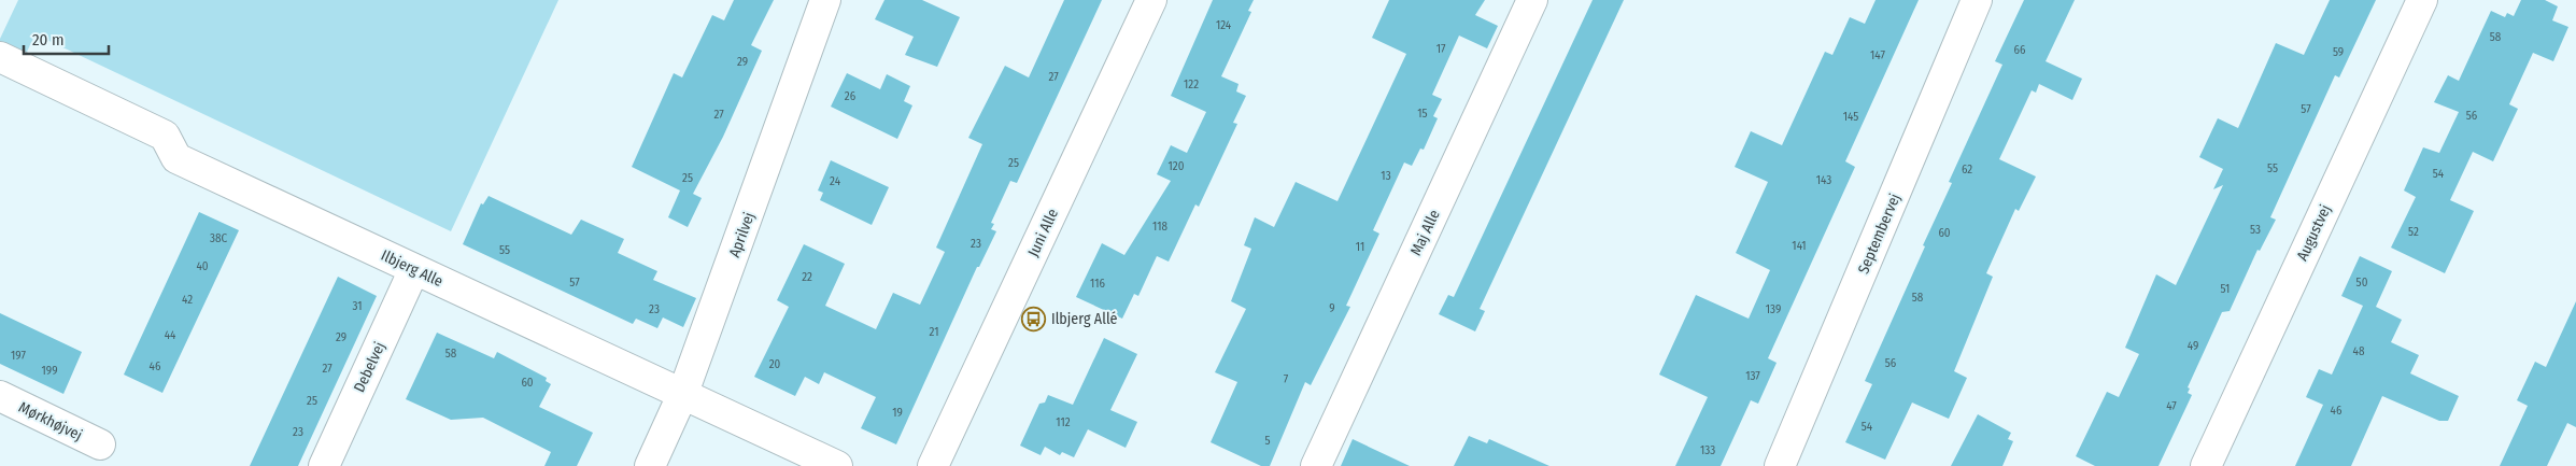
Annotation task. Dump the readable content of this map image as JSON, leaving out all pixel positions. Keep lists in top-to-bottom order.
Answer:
{
  "streets": {
    "street": [
      "Juni Alle",
      "Maj Alle",
      "Augustvej",
      "Septembervej",
      "Aprilvej",
      "Ilbjerg Alle",
      "Debelvej",
      "Mørkhøjvej"
    ]
  },
  "crossings": [
    ["Aprilvej", "Ilbjerg Alle"],
    ["Ilbjerg Alle", "Debelvej"]
  ],
  "places": {
    "bus stop": ["Ilbjerg Allé"]
  },
  "house_numbers": [
    "124",
    "58",
    "17",
    "66",
    "59",
    "147",
    "29",
    "27",
    "122",
    "26",
    "57",
    "15",
    "27",
    "56",
    "145",
    "25",
    "120",
    "55",
    "62",
    "54",
    "13",
    "25",
    "143",
    "24",
    "118",
    "53",
    "52",
    "60",
    "38C",
    "23",
    "141",
    "11",
    "55",
    "40",
    "22",
    "57",
    "50",
    "116",
    "51",
    "58",
    "42",
    "31",
    "9",
    "23",
    "139",
    "21",
    "44",
    "29",
    "49",
    "48",
    "58",
    "197",
    "56",
    "20",
    "46",
    "27",
    "199",
    "137",
    "7",
    "60",
    "25",
    "47",
    "46",
    "19",
    "112",
    "54",
    "23",
    "5",
    "133"
  ],
  "scale_bar": "20 m"
}
